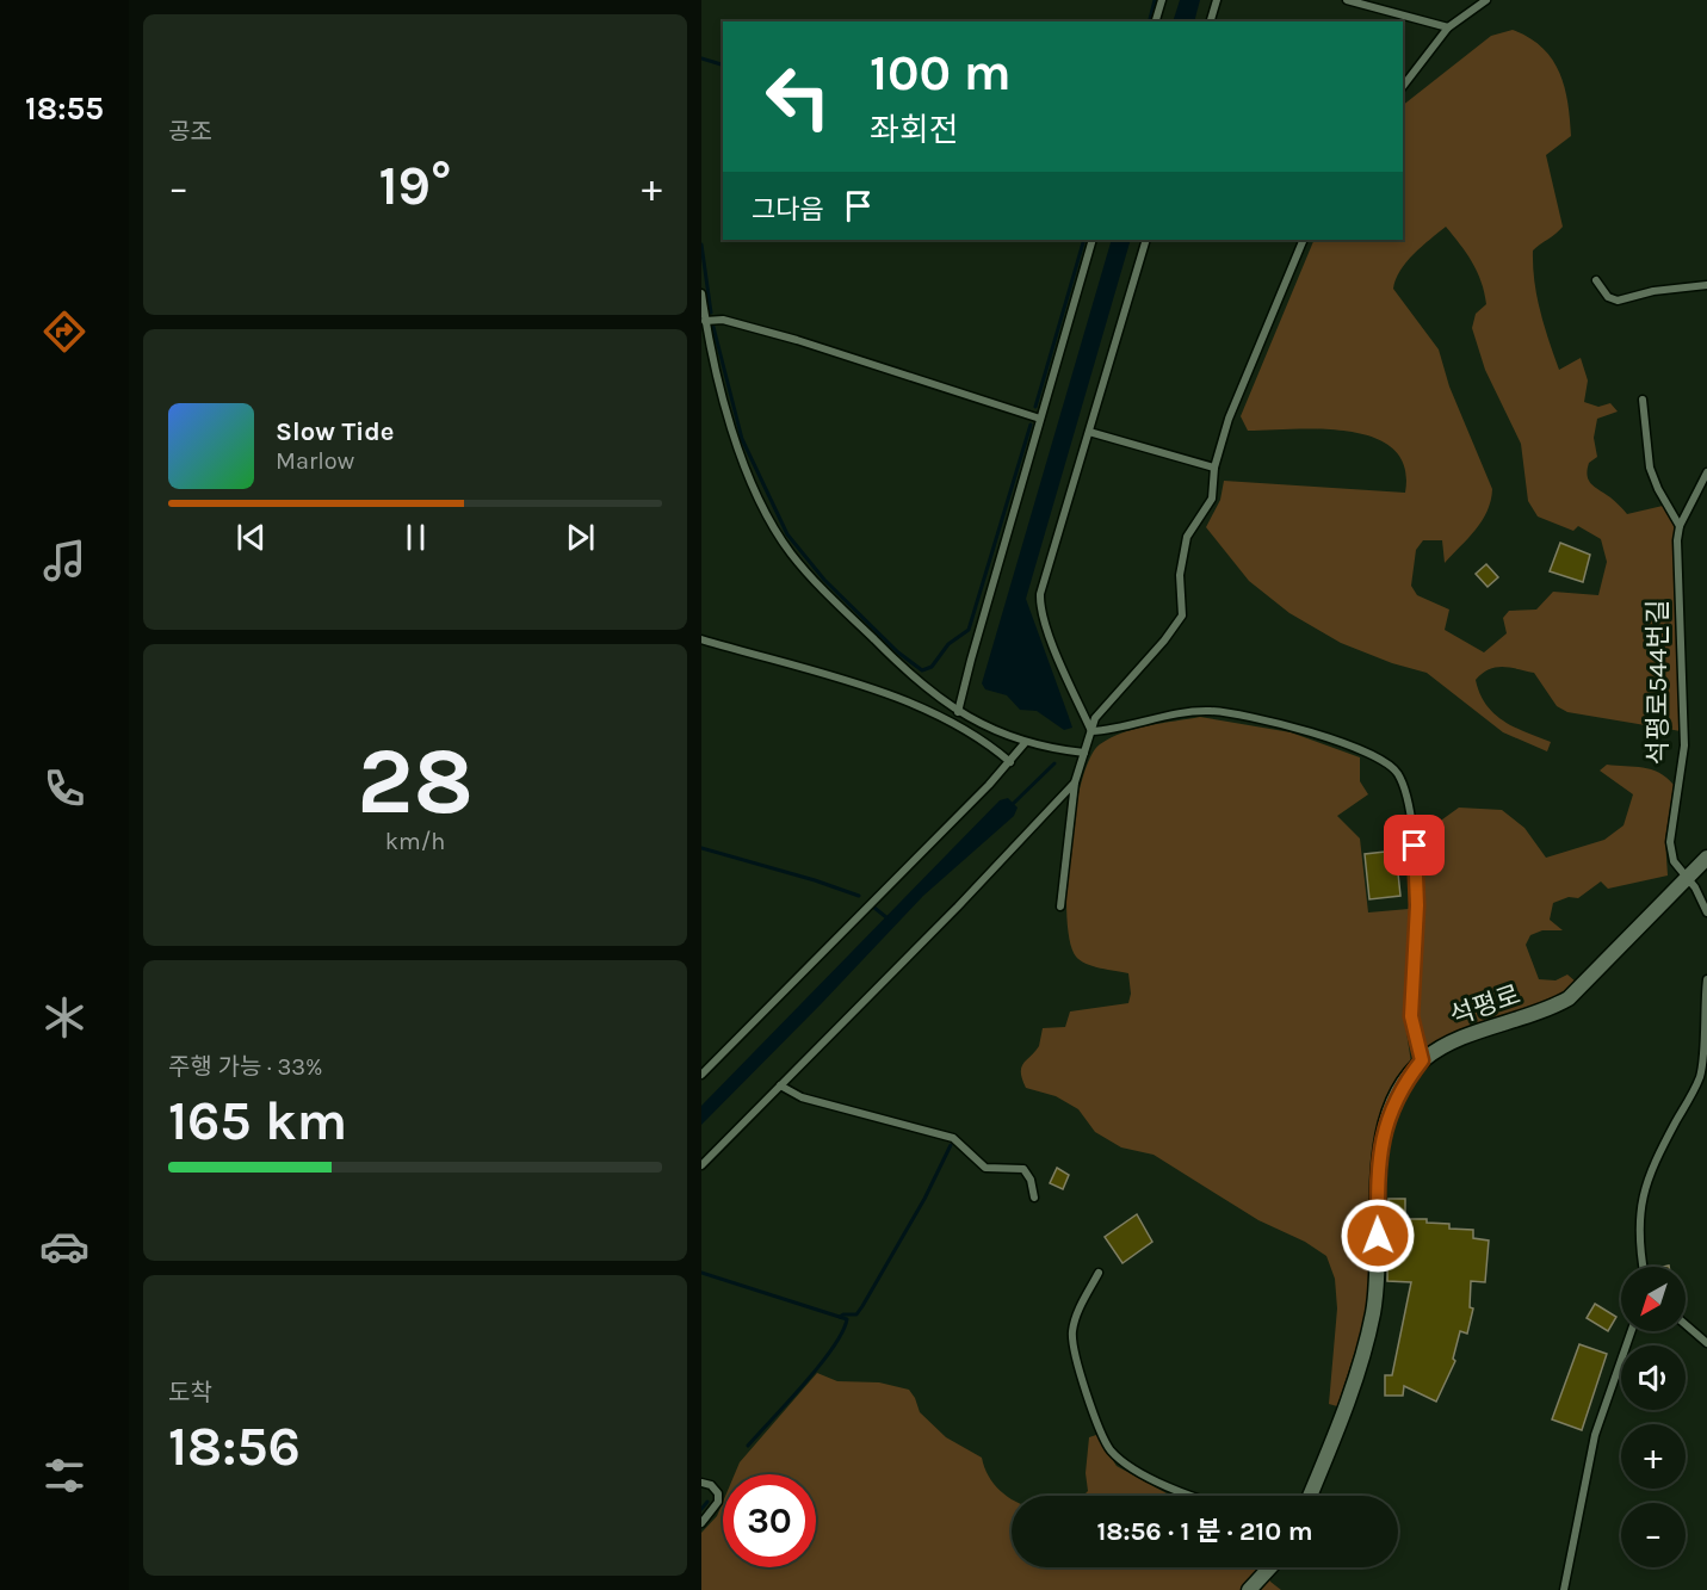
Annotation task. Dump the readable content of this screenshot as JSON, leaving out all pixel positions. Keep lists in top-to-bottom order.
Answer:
{
  "streets": {
    "street": ["석평로"],
    "lane": ["석평로544번길"]
  },
  "crossings": [
    ["석평로544번길", "석평로"]
  ],
  "north": "bottom left",
  "page": {
    "tabs": "18:55",
    "tile": [
      "공조",
      ["28", "km/h"],
      ["주행 가능 · 33%", "165 km"],
      ["도착", "18:56"]
    ],
    "turn": ["100 m", "좌회전"],
    "heat": ["−", "19°", "+"],
    "then": "그다음",
    "song": ["Slow Tide", "Marlow"],
    "map_buttons": ["+", "−"],
    "limit": "30",
    "trip": "18:56 · 1 분 · 210 m"
  }
}
